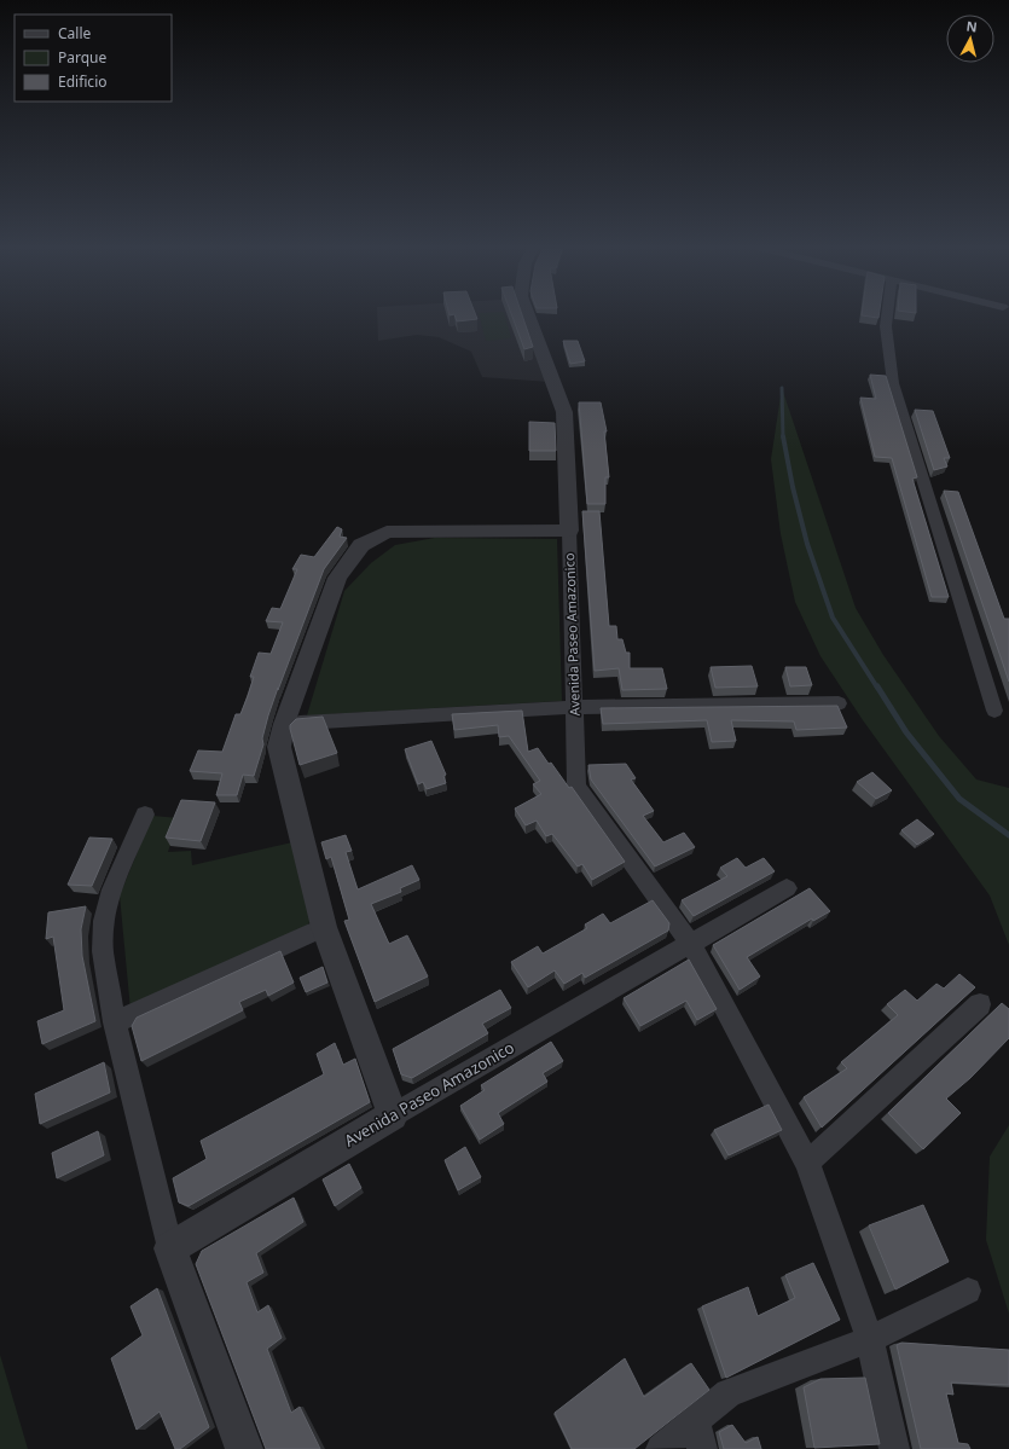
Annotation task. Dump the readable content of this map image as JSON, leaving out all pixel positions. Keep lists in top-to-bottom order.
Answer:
{
  "streets": {
    "street": ["Avenida Paseo Amazonico"]
  },
  "legend": ["Calle", "Parque", "Edificio"],
  "north": "top"
}
